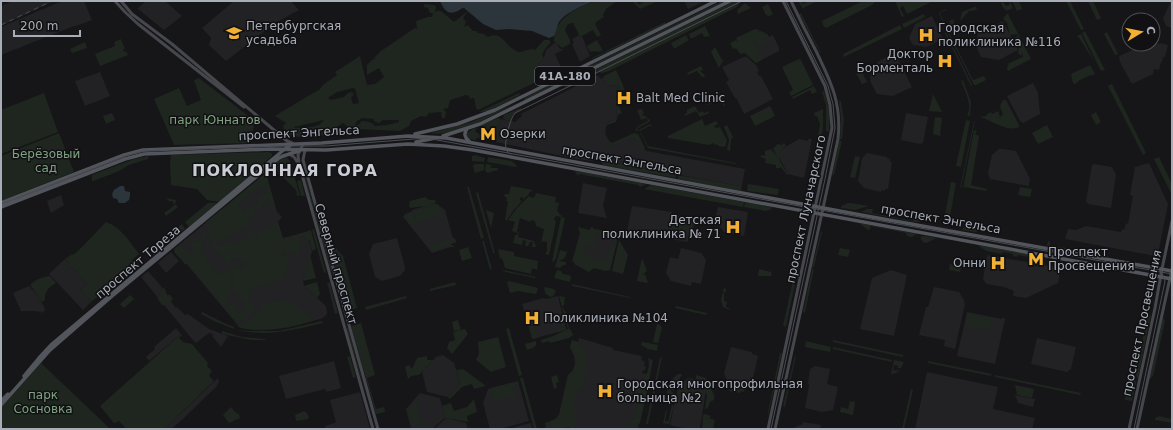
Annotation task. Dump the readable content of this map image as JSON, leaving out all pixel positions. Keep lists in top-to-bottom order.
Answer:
{
  "streets": {
    "main road": [
      "41А-180",
      "проспект Энгельса",
      "проспект Луначарского",
      "проспект Тореза",
      "Северный проспект",
      "проспект Просвещения"
    ]
  },
  "crossings": [
    ["41А-180", "проспект Энгельса"],
    ["проспект Энгельса", "проспект Луначарского"],
    ["проспект Энгельса", "проспект Тореза"],
    ["проспект Энгельса", "Северный проспект"],
    ["проспект Энгельса", "проспект Просвещения"],
    ["проспект Тореза", "Северный проспект"]
  ],
  "districts": ["ПОКЛОННАЯ ГОРА"],
  "parks": ["парк Юннатов", "Берёзовый сад", "парк Сосновка"],
  "places": {
    "school or university": ["Петербургская усадьба"],
    "hospital": [
      "Городская поликлиника №116",
      "Доктор Борменталь",
      "Balt Med Clinic",
      "Детская поликлиника № 71",
      "Онни",
      "Поликлиника №104",
      "Городская многопрофильная больница №2"
    ],
    "metro station": ["Озерки", "Проспект Просвещения"]
  },
  "scale_bar": "200 m",
  "north": "right"
}
